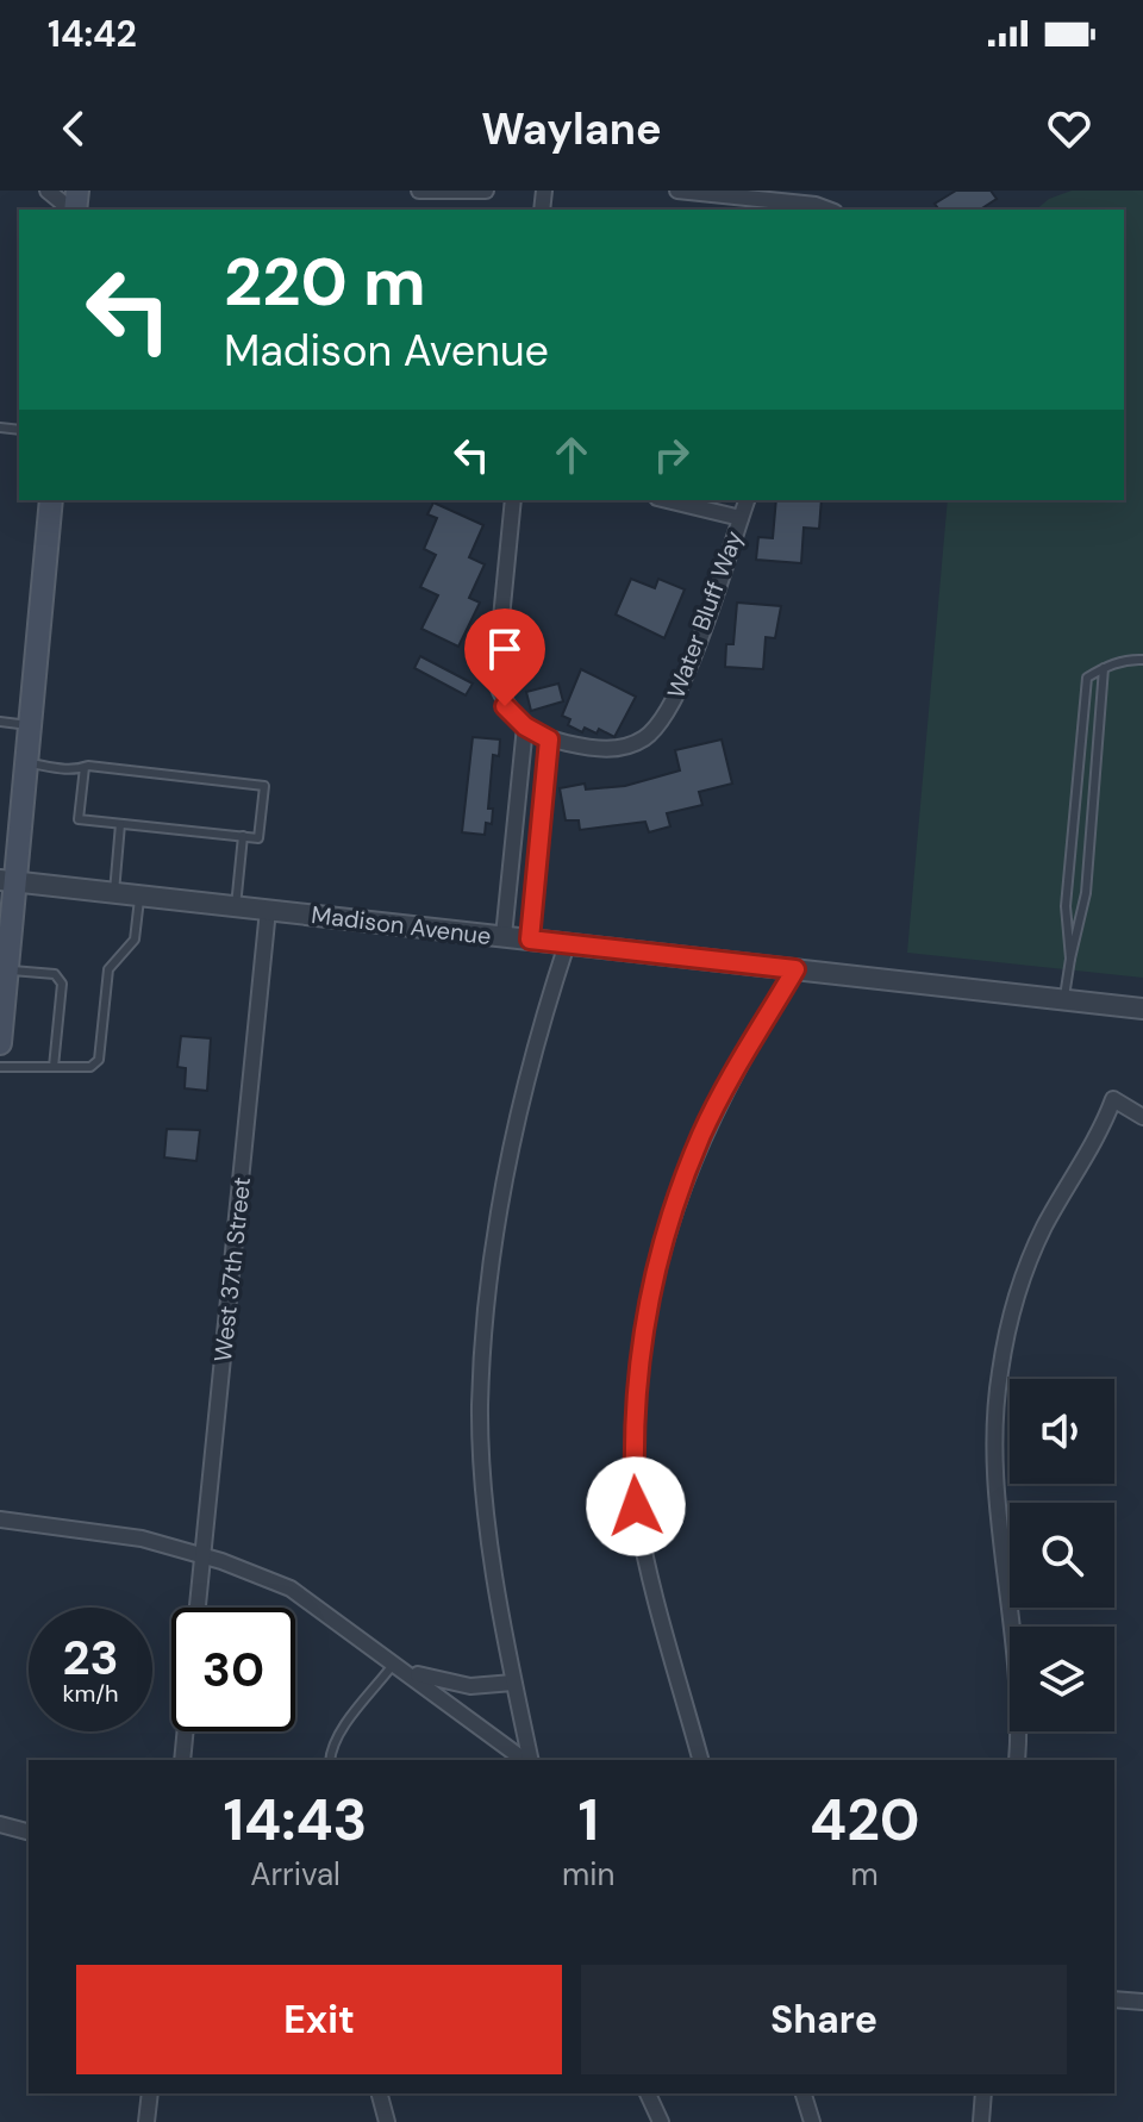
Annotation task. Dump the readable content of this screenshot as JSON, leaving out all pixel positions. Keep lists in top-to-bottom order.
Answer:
{
  "streets": {
    "street": ["Water Bluff Way", "Madison Avenue", "West 37th Street"]
  },
  "crossings": [
    ["Madison Avenue", "West 37th Street"]
  ],
  "page": {
    "status": "14:42",
    "header": "Waylane",
    "turn": ["220 m", "Madison Avenue"],
    "speed": "23 km/h",
    "limit": "30",
    "eta": [
      "14:43",
      "Arrival",
      "1",
      "min",
      "420",
      "m"
    ],
    "buttons": ["Exit", "Share"]
  }
}
